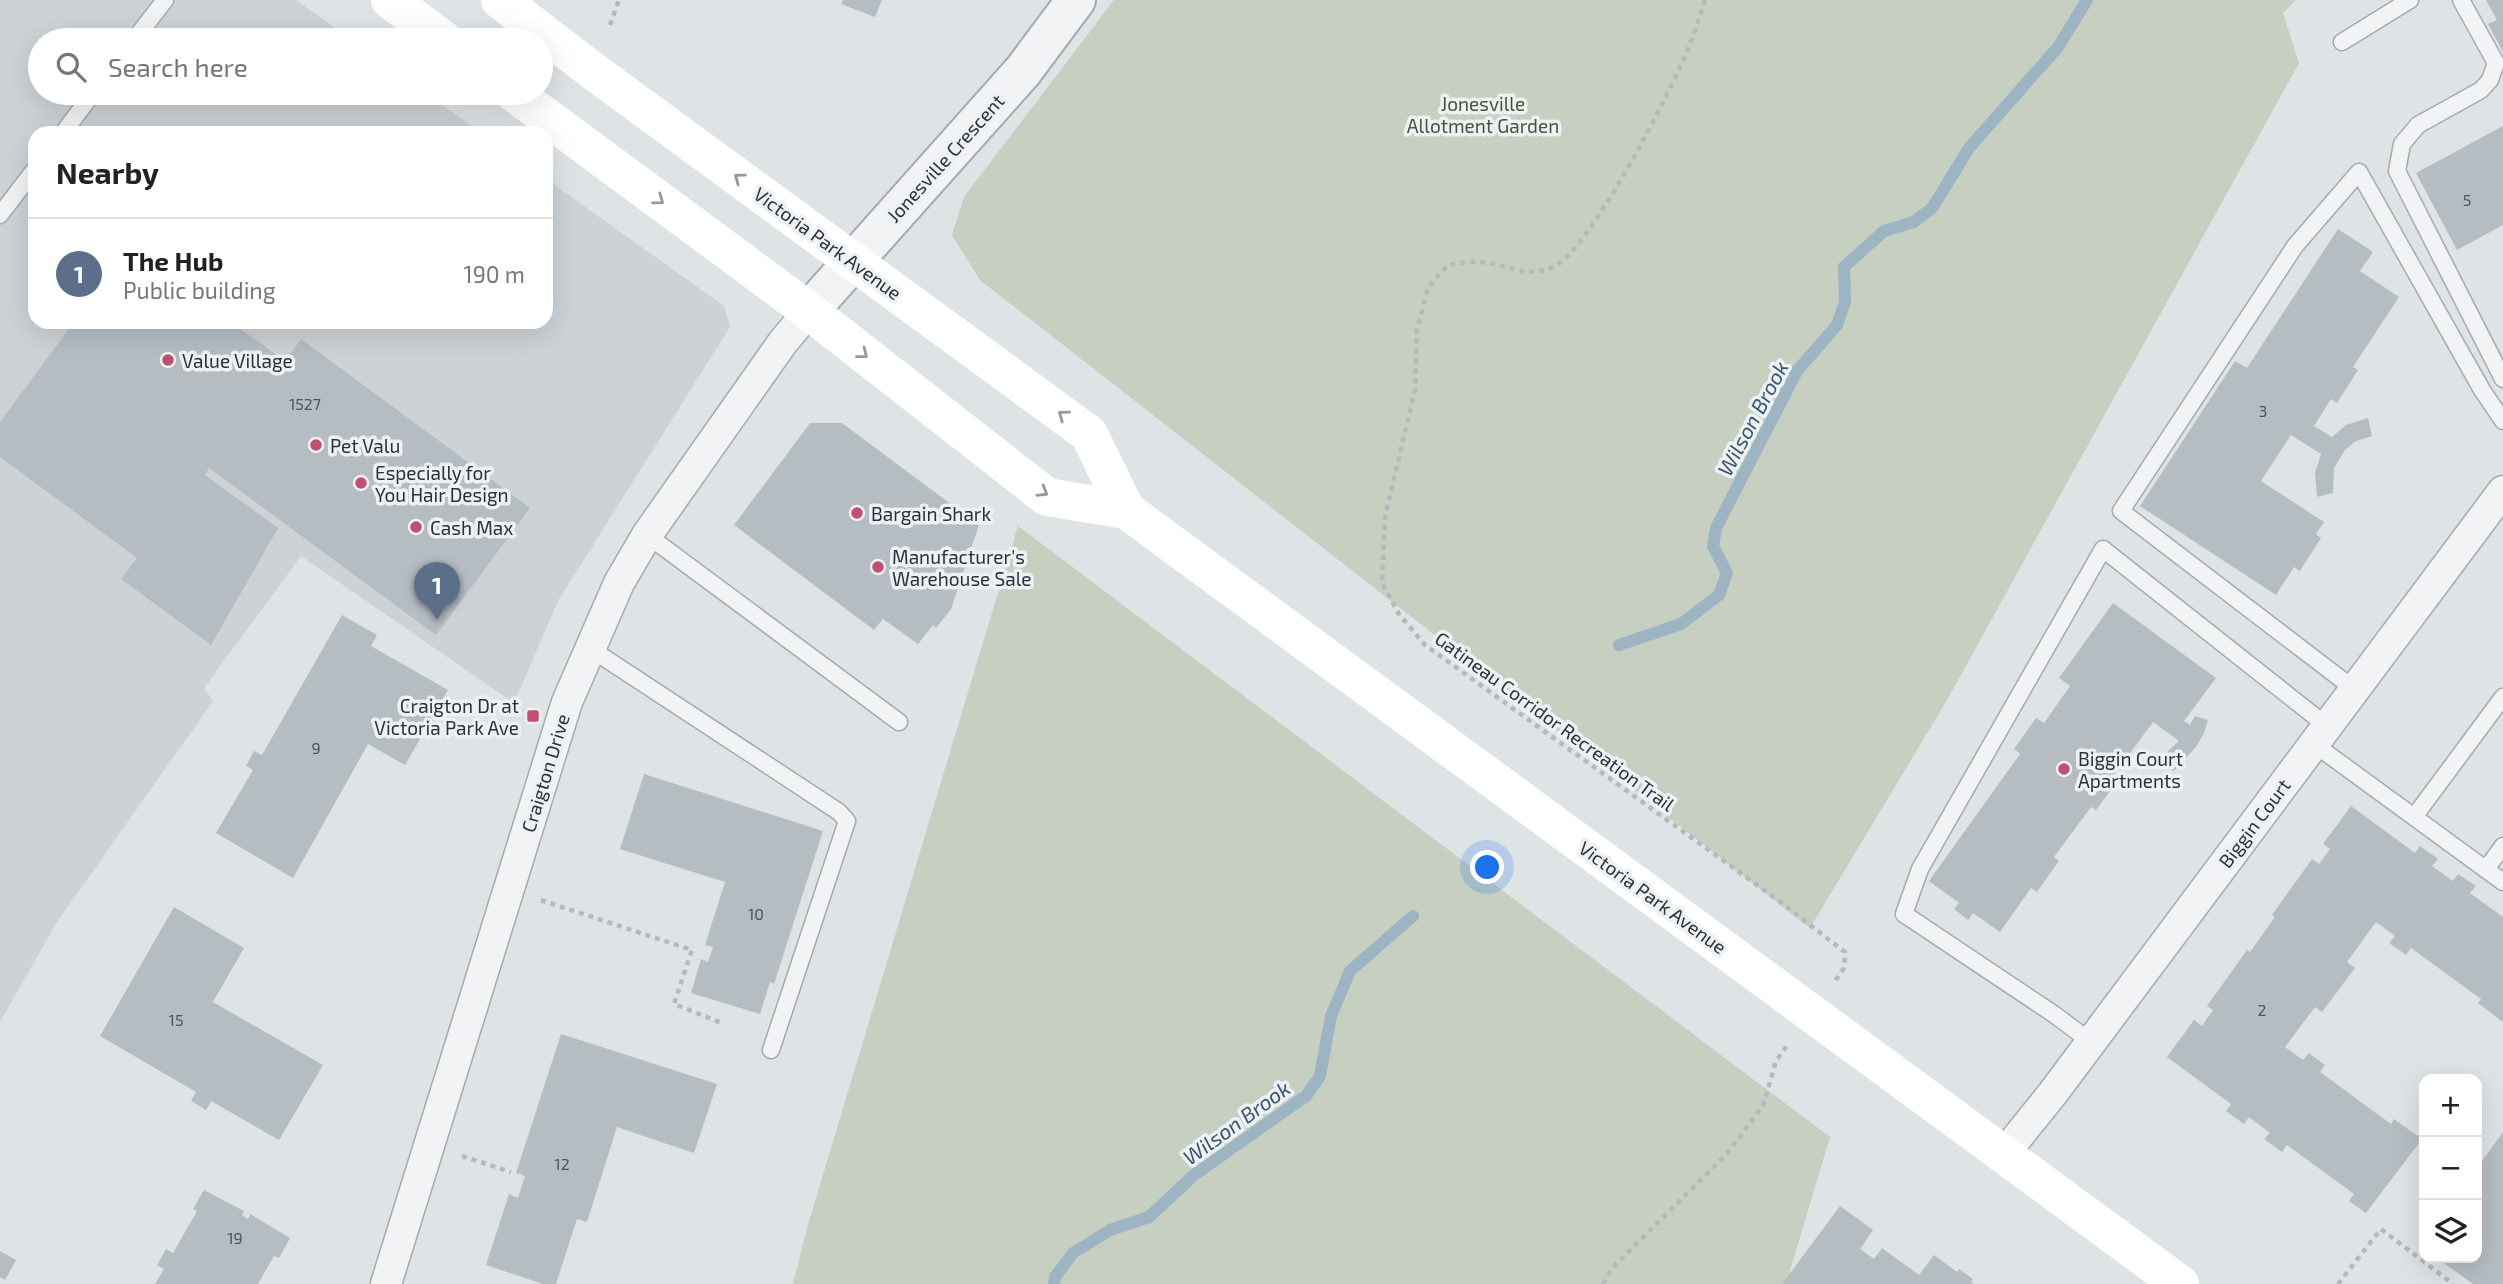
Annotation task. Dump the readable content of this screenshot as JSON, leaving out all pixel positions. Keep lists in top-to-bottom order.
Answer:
{
  "streets": {
    "main road": ["Victoria Park Avenue"],
    "street": ["Jonesville Crescent", "Craigton Drive", "Biggin Court"],
    "path": ["Gatineau Corridor Recreation Trail"]
  },
  "crossings": [
    ["Jonesville Crescent", "Victoria Park Avenue"],
    ["Jonesville Crescent", "Craigton Drive"],
    ["Victoria Park Avenue", "Craigton Drive"],
    ["Victoria Park Avenue", "Biggin Court"]
  ],
  "water": ["Wilson Brook"],
  "parks": ["Jonesville Allotment Garden"],
  "places": {
    "other": [
      "Value Village",
      "Pet Valu",
      "Especially for You Hair Design",
      "Bargain Shark",
      "Cash Max",
      "Manufacturer's Warehouse Sale",
      "Biggin Court Apartments"
    ],
    "transit": ["Craigton Dr at Victoria Park Ave"]
  },
  "house_numbers": [
    "5",
    "1527",
    "3",
    "9",
    "10",
    "2",
    "15",
    "12",
    "19"
  ],
  "page": {
    "search": "Search here",
    "heading": "Nearby",
    "list": [
      {
        "mark": "1",
        "name": "The Hub",
        "note": "Public building",
        "value": "190 m"
      }
    ],
    "pins": "1",
    "map_buttons": ["+", "−"]
  }
}
